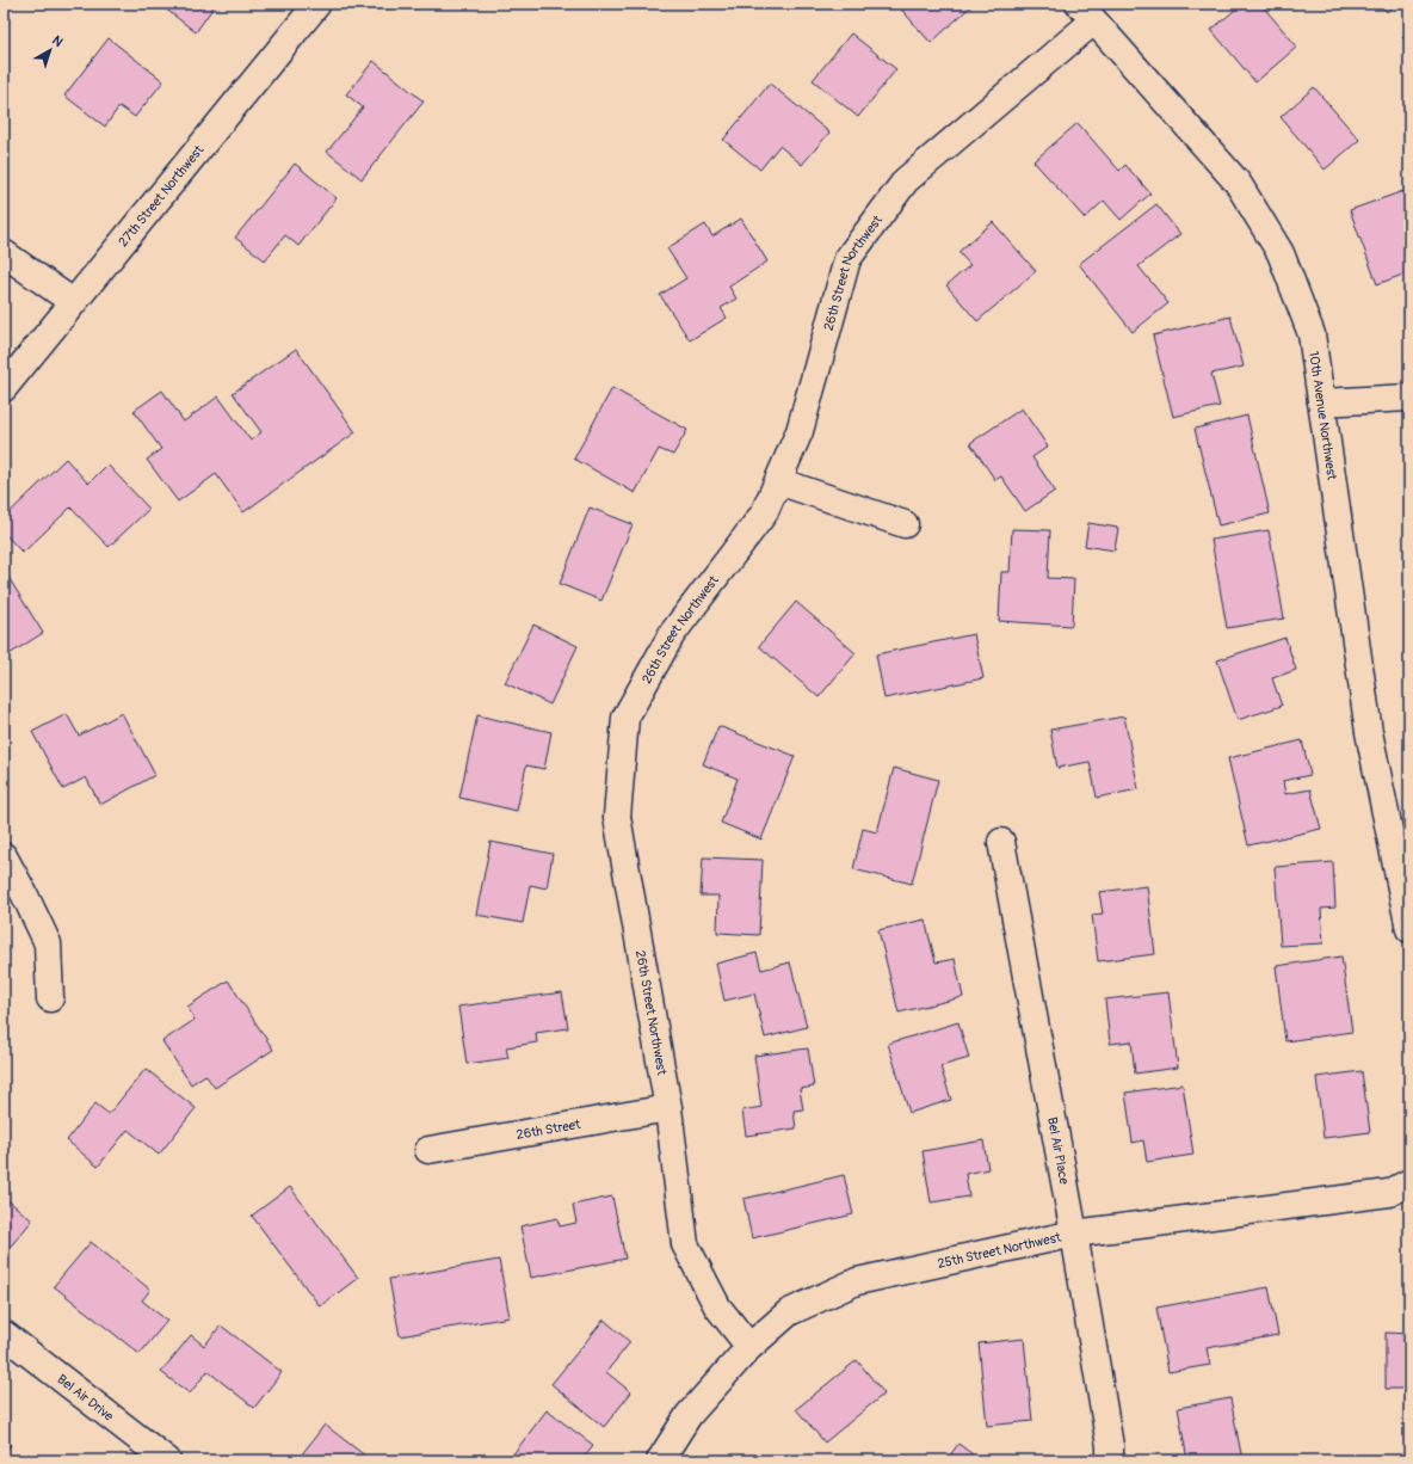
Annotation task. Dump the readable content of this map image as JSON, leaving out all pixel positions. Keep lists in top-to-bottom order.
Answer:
{
  "streets": {
    "street": [
      "27th Street Northwest",
      "26th Street Northwest",
      "10th Avenue Northwest",
      "26th Street",
      "Bel Air Place",
      "25th Street Northwest",
      "Bel Air Drive"
    ]
  },
  "crossings": [
    ["26th Street Northwest", "10th Avenue Northwest"],
    ["26th Street Northwest", "26th Street"],
    ["26th Street Northwest", "25th Street Northwest"],
    ["Bel Air Place", "25th Street Northwest"]
  ],
  "north": "top right"
}
